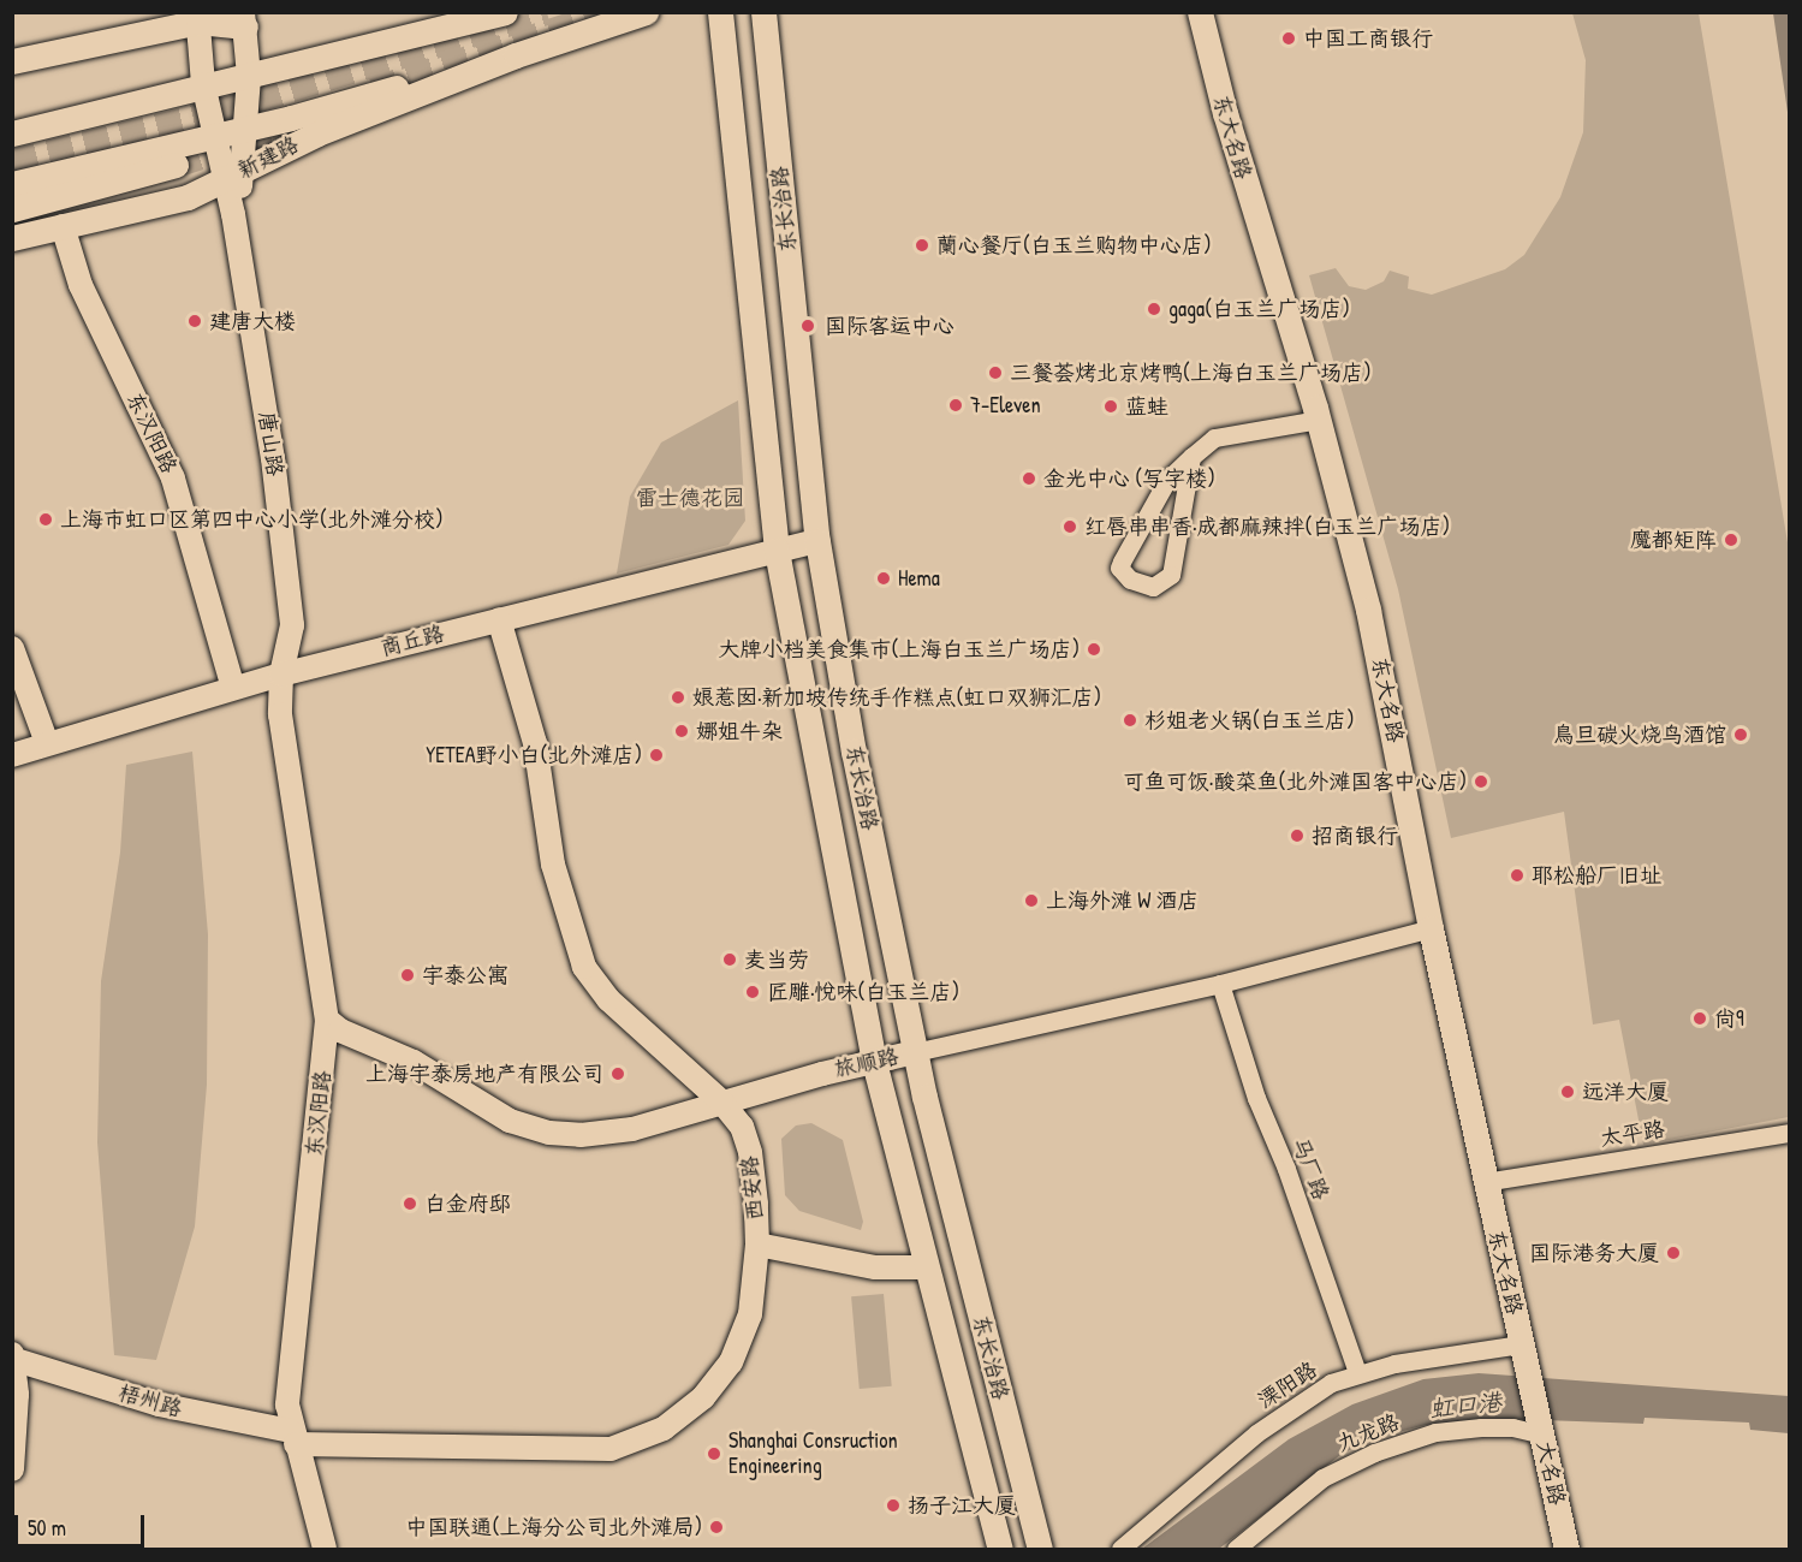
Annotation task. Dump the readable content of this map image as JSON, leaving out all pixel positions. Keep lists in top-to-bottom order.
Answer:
{
  "streets": {
    "main road": [
      "东大名路",
      "新建路",
      "东长治路",
      "大名路"
    ],
    "street": [
      "东汉阳路",
      "唐山路",
      "商丘路",
      "旅顺路",
      "太平路",
      "马厂路",
      "西安路",
      "溧阳路",
      "梧州路",
      "九龙路"
    ]
  },
  "crossings": [
    ["东大名路", "旅顺路"],
    ["东大名路", "太平路"],
    ["东大名路", "溧阳路"],
    ["东大名路", "九龙路"],
    ["东大名路", "大名路"],
    ["新建路", "东汉阳路"],
    ["新建路", "唐山路"],
    ["东长治路", "商丘路"],
    ["东长治路", "旅顺路"],
    ["东汉阳路", "唐山路"],
    ["东汉阳路", "商丘路"],
    ["东汉阳路", "旅顺路"],
    ["东汉阳路", "西安路"],
    ["东汉阳路", "梧州路"],
    ["唐山路", "商丘路"],
    ["商丘路", "西安路"],
    ["旅顺路", "马厂路"],
    ["旅顺路", "西安路"],
    ["马厂路", "溧阳路"],
    ["西安路", "梧州路"],
    ["九龙路", "大名路"]
  ],
  "water": ["虹口港"],
  "parks": ["雷士德花园"],
  "places": [
    "中国工商银行",
    "蘭心餐厅(白玉兰购物中心店)",
    "gaga(白玉兰广场店)",
    "建唐大楼",
    "国际客运中心",
    "三餐荟烤北京烤鸭(上海白玉兰广场店)",
    "7-Eleven",
    "蓝蛙",
    "金光中心 (写字楼)",
    "上海市虹口区第四中心小学(北外滩分校)",
    "红唇串串香·成都麻辣拌(白玉兰广场店)",
    "魔都矩阵",
    "Hema",
    "大牌小档美食集市(上海白玉兰广场店)",
    "娘惹囡·新加坡传统手作糕点(虹口双狮汇店)",
    "杉姐老火锅(白玉兰店)",
    "娜姐牛杂",
    "鳥旦碳火烧鸟酒馆",
    "YETEA野小白(北外滩店)",
    "可鱼可饭·酸菜鱼(北外滩国客中心店)",
    "招商银行",
    "耶松船厂旧址",
    "上海外滩 W 酒店",
    "麦当劳",
    "宇泰公寓",
    "匠雕·悦味(白玉兰店)",
    "尚9",
    "上海宇泰房地产有限公司",
    "远洋大厦",
    "白金府邸",
    "国际港务大厦",
    "Shanghai Consruction Engineering",
    "扬子江大厦",
    "中国联通(上海分公司北外滩局)"
  ],
  "scale_bar": "50 m"
}
